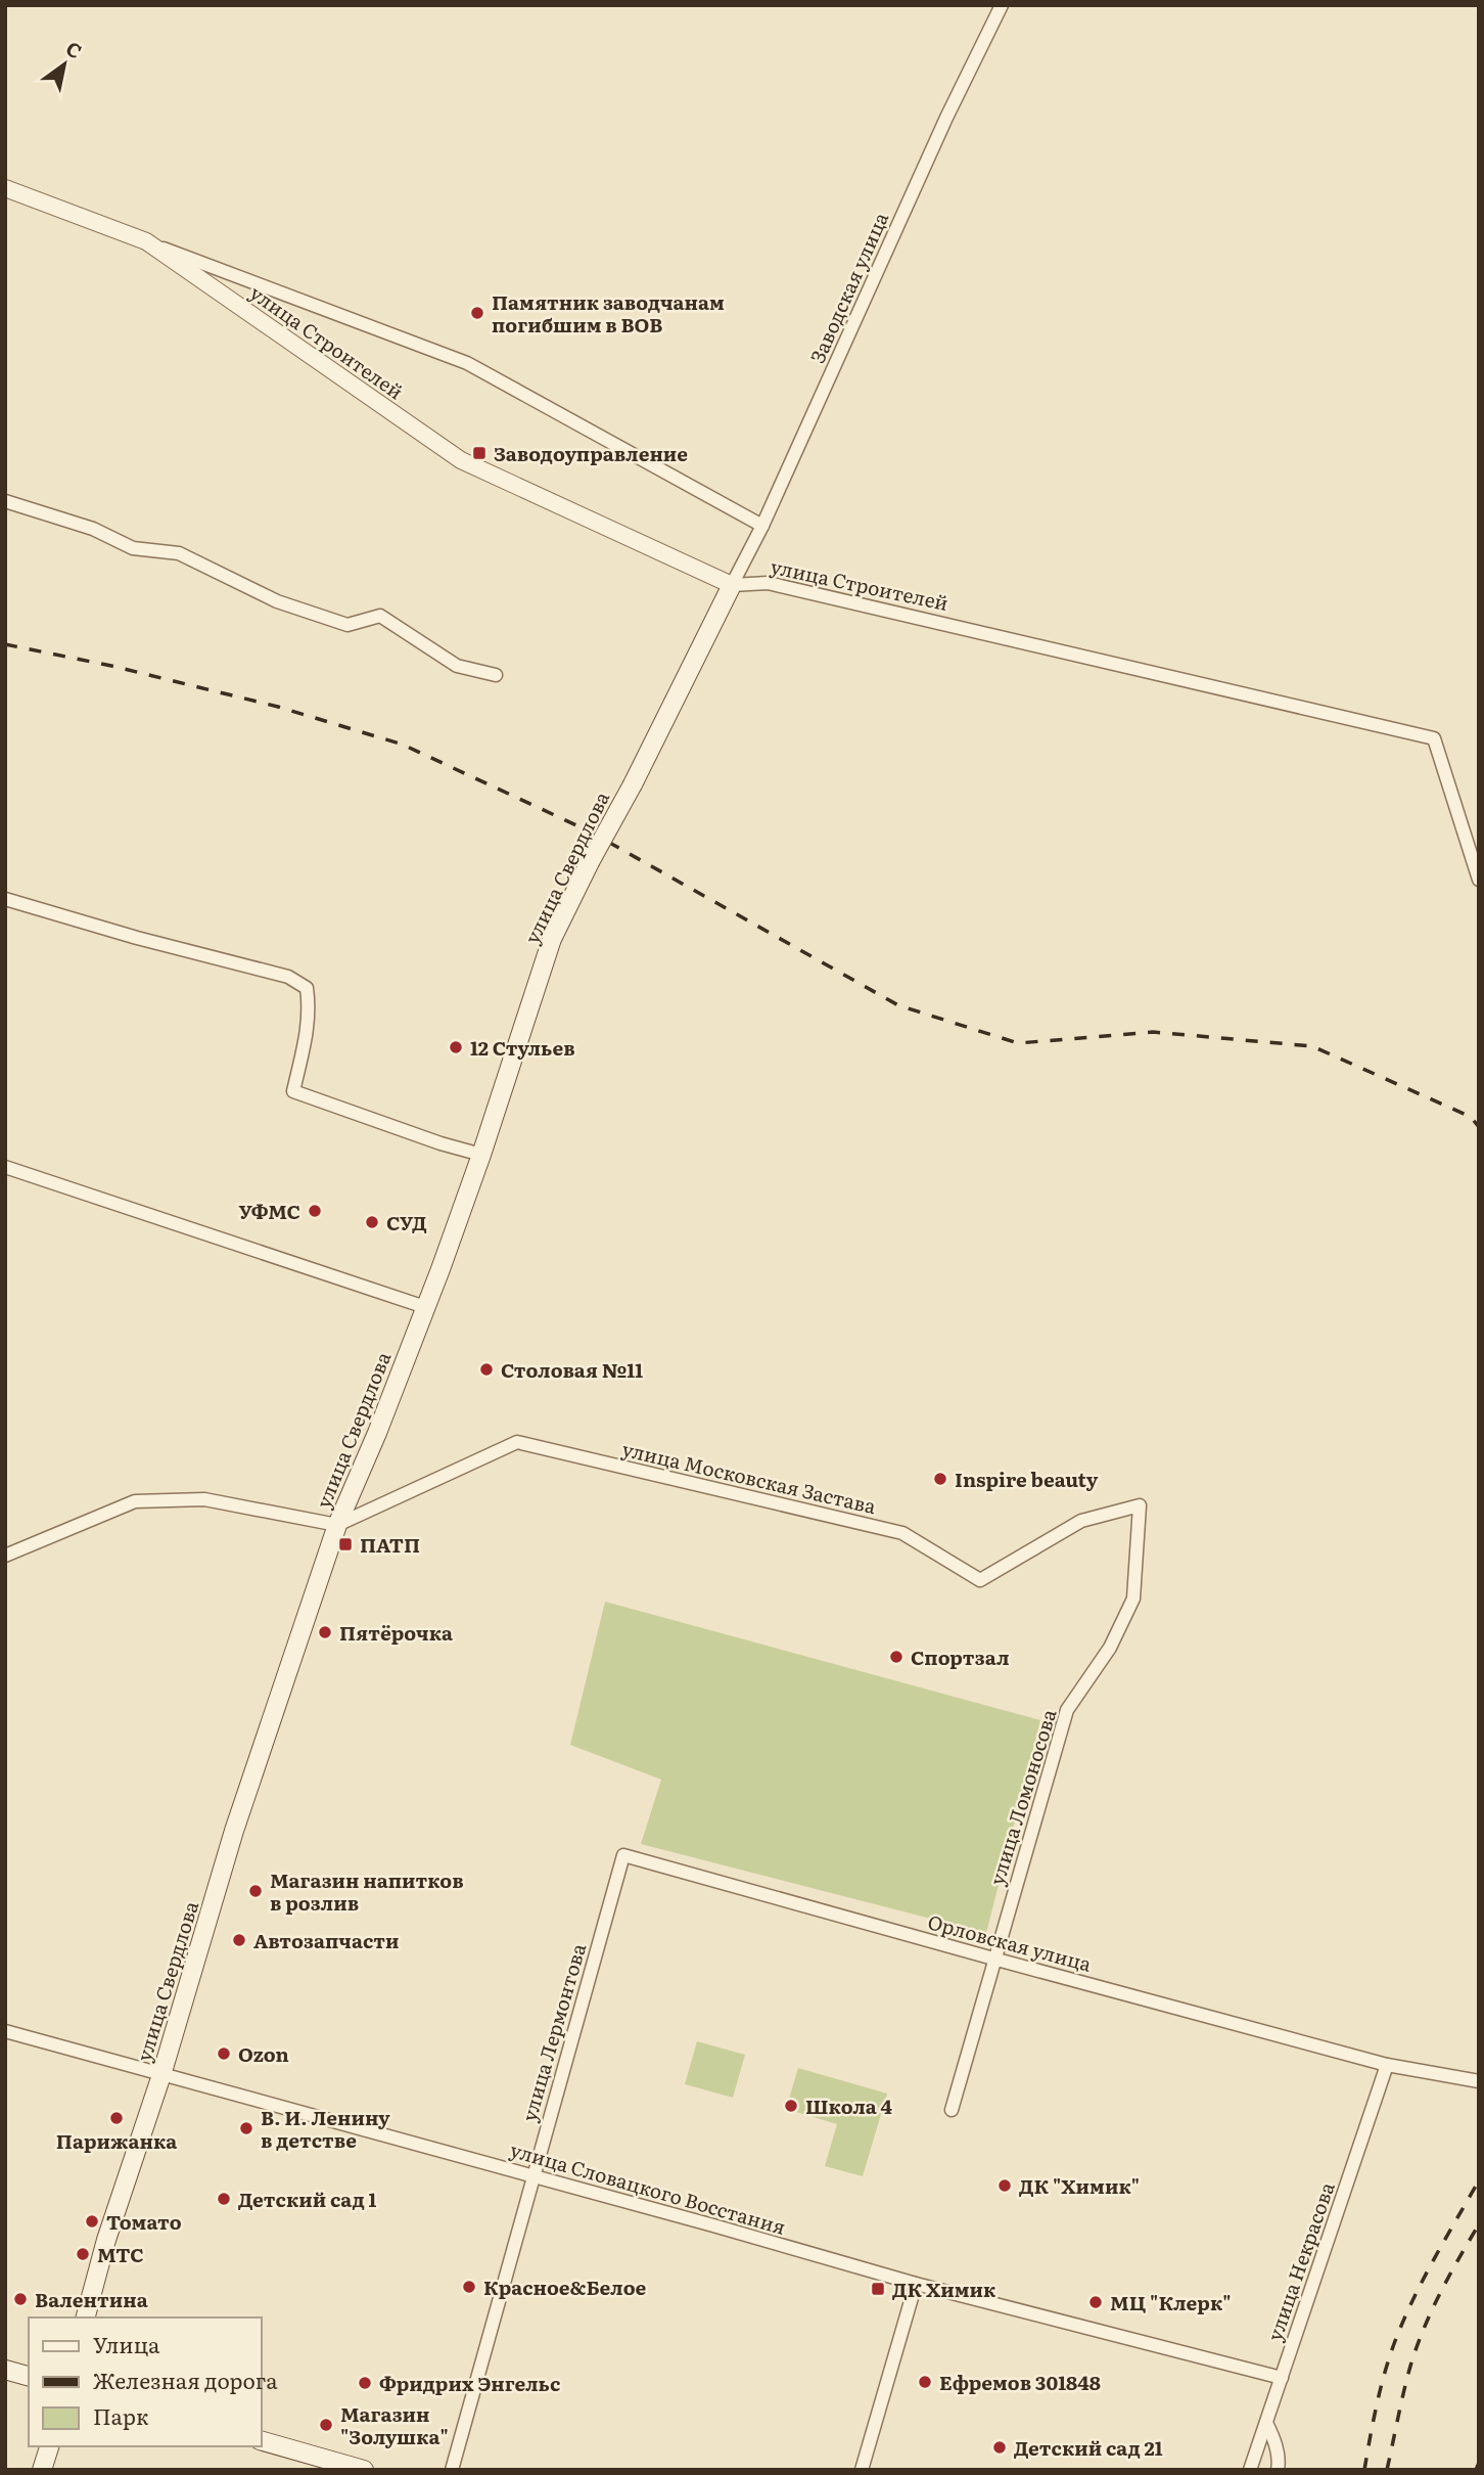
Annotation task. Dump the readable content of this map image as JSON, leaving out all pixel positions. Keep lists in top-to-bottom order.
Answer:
{
  "streets": {
    "main road": ["улица Свердлова"],
    "street": [
      "Заводская улица",
      "улица Строителей",
      "улица Московская Застава",
      "улица Ломоносова",
      "Орловская улица",
      "улица Лермонтова",
      "улица Словацкого Восстания",
      "улица Некрасова"
    ]
  },
  "crossings": [
    ["Заводская улица", "улица Строителей"],
    ["Заводская улица", "улица Свердлова"],
    ["улица Строителей", "улица Свердлова"],
    ["улица Свердлова", "улица Московская Застава"],
    ["улица Свердлова", "улица Словацкого Восстания"],
    ["улица Московская Застава", "улица Ломоносова"],
    ["улица Ломоносова", "Орловская улица"],
    ["Орловская улица", "улица Лермонтова"],
    ["Орловская улица", "улица Некрасова"],
    ["улица Лермонтова", "улица Словацкого Восстания"],
    ["улица Словацкого Восстания", "улица Некрасова"]
  ],
  "places": {
    "other": [
      "Памятник заводчанам погибшим в ВОВ",
      "12 Стульев",
      "УФМС",
      "СУД",
      "Столовая №11",
      "Inspire beauty",
      "Пятёрочка",
      "Спортзал",
      "Магазин напитков в розлив",
      "Автозапчасти",
      "Ozon",
      "Школа 4",
      "Парижанка",
      "В. И. Ленину в детстве",
      "ДК \"Химик\"",
      "Детский сад 1",
      "Томато",
      "МТС",
      "Красное&Белое",
      "Валентина",
      "МЦ \"Клерк\"",
      "Ефремов 301848",
      "Фридрих Энгельс",
      "Магазин \"Золушка\"",
      "Детский сад 21"
    ],
    "transit": ["Заводоуправление", "ПАТП", "ДК Химик"]
  },
  "legend": ["Улица", "Железная дорога", "Парк"],
  "north": "top right"
}
